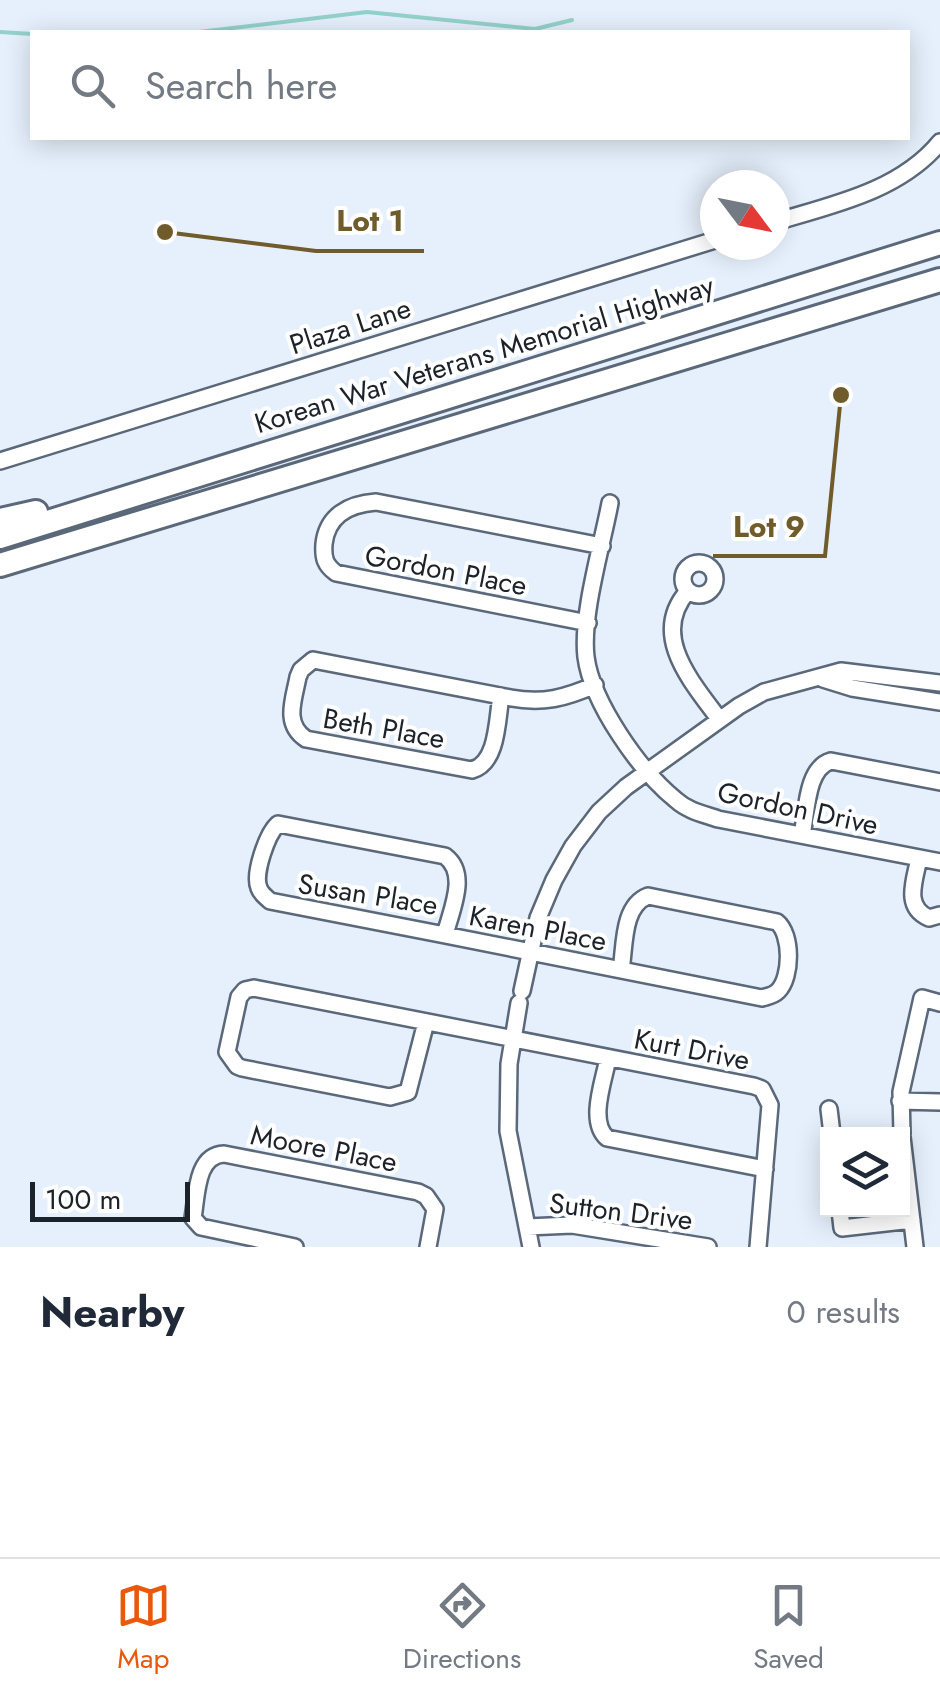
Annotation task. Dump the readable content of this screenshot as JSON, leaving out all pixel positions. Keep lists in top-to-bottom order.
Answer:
{
  "streets": {
    "highway": ["Korean War Veterans Memorial Highway"],
    "street": [
      "Plaza Lane",
      "Gordon Place",
      "Beth Place",
      "Gordon Drive",
      "Susan Place",
      "Karen Place",
      "Kurt Drive",
      "Moore Place",
      "Sutton Drive"
    ]
  },
  "crossings": [
    ["Gordon Place", "Gordon Drive"],
    ["Beth Place", "Gordon Drive"],
    ["Susan Place", "Karen Place"]
  ],
  "places": ["Lot 1", "Lot 9"],
  "scale_bar": "100 m",
  "north": "bottom right",
  "page": {
    "search": "Search here",
    "scale": "100 m",
    "heading": ["Nearby", "0 results"],
    "nav": ["Map", "Directions", "Saved"]
  }
}
